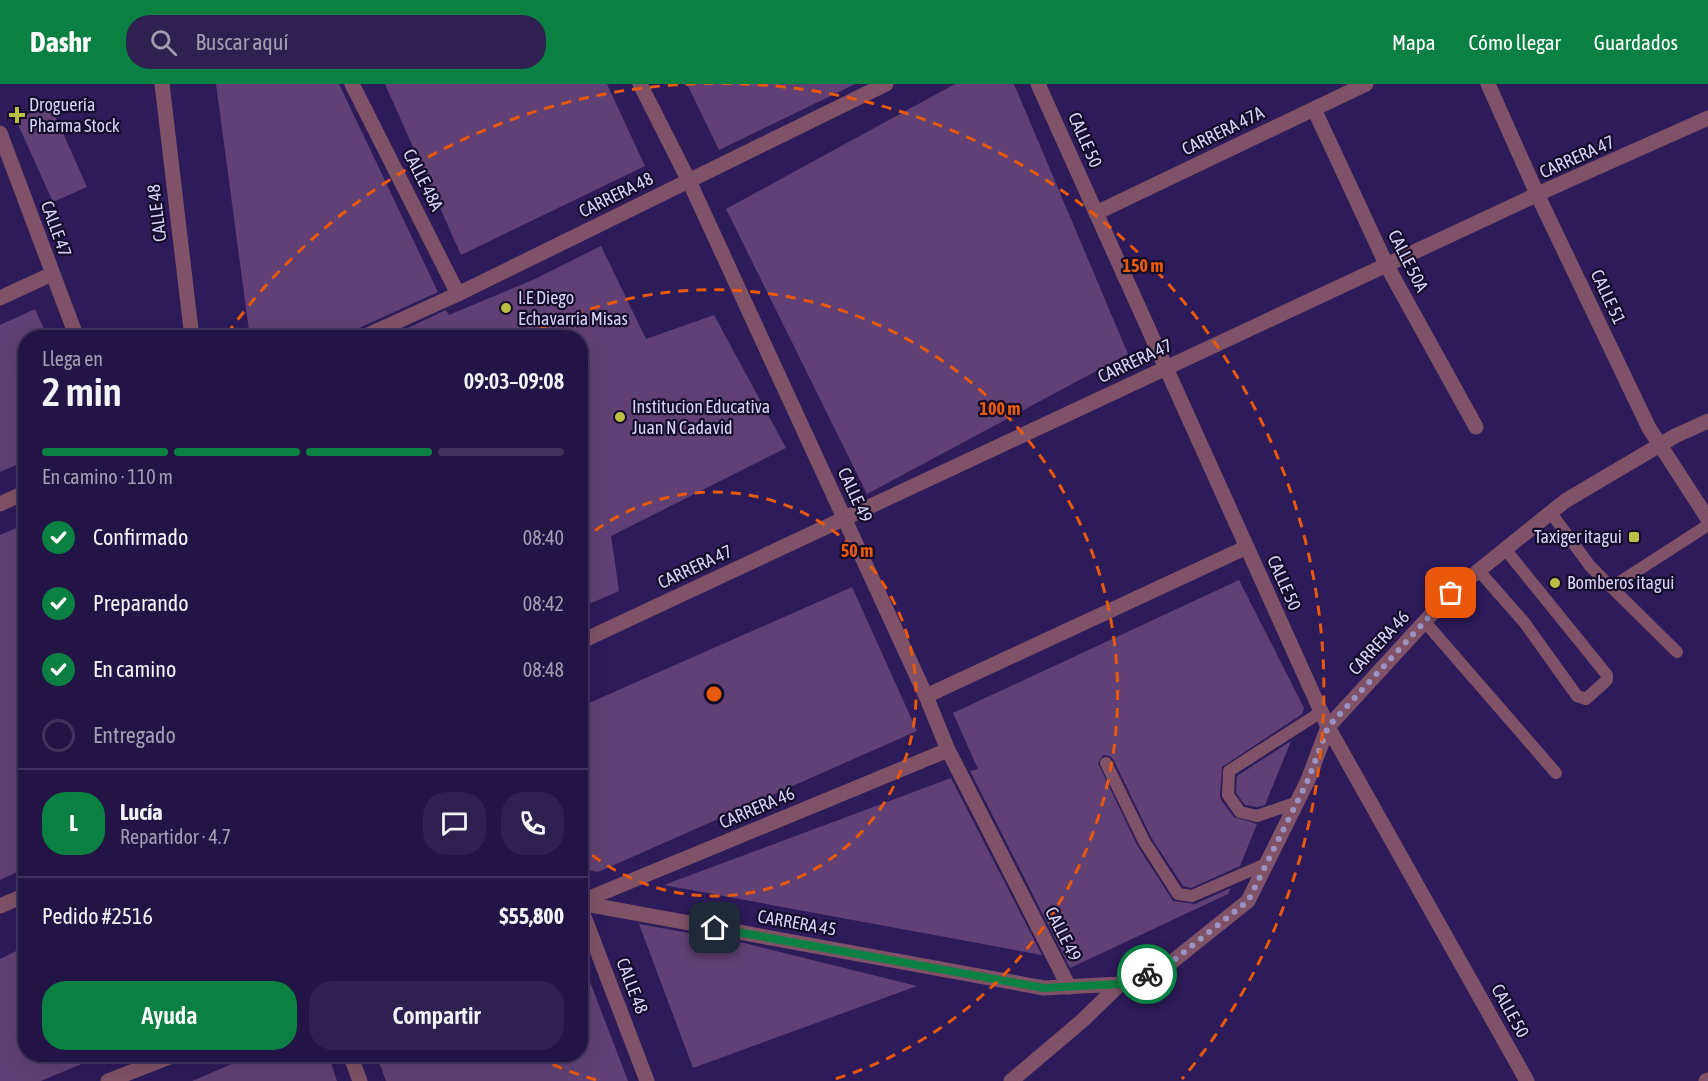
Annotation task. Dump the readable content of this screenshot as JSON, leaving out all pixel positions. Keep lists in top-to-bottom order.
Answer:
{
  "streets": {
    "street": [
      "CARRERA 47A",
      "CALLE 50",
      "CARRERA 47",
      "CALLE 48A",
      "CARRERA 48",
      "CALLE 48",
      "CALLE 47",
      "CALLE 50A",
      "CALLE 51",
      "CALLE 49",
      "CARRERA 46",
      "CARRERA 45"
    ]
  },
  "crossings": [
    ["CARRERA 47A", "CALLE 50"],
    ["CARRERA 47A", "CALLE 50A"],
    ["CALLE 50", "CARRERA 47"],
    ["CALLE 50", "CARRERA 46"],
    ["CARRERA 47", "CALLE 50A"],
    ["CARRERA 47", "CALLE 51"],
    ["CARRERA 47", "CALLE 49"],
    ["CALLE 48A", "CARRERA 48"],
    ["CARRERA 48", "CALLE 49"],
    ["CALLE 51", "CARRERA 46"],
    ["CALLE 49", "CARRERA 46"],
    ["CALLE 49", "CARRERA 45"],
    ["CARRERA 46", "CARRERA 45"]
  ],
  "places": {
    "health": ["Droguería Pharma Stock"],
    "other": ["I.E Diego Echavarría Misas", "Institucion Educativa Juan N Cadavid", "Bomberos itagui"],
    "transit": ["Taxiger itagui"]
  },
  "page": {
    "header": "Dashr",
    "search": "Buscar aquí",
    "nav": ["Mapa", "Cómo llegar", "Guardados"],
    "heading": ["2 min", "Llega en", "09:03–09:08"],
    "panel": [
      "Lucía",
      "Repartidor · 4.7",
      "Pedido #2516",
      "$55,800"
    ],
    "bar": "En camino · 110 m",
    "list": [
      ["Confirmado", "08:40"],
      ["Preparando", "08:42"],
      ["En camino", "08:48"],
      "Entregado"
    ],
    "round": "L",
    "buttons": ["Ayuda", "Compartir"]
  },
  "rings": ["150 m", "100 m", "50 m"]
}
